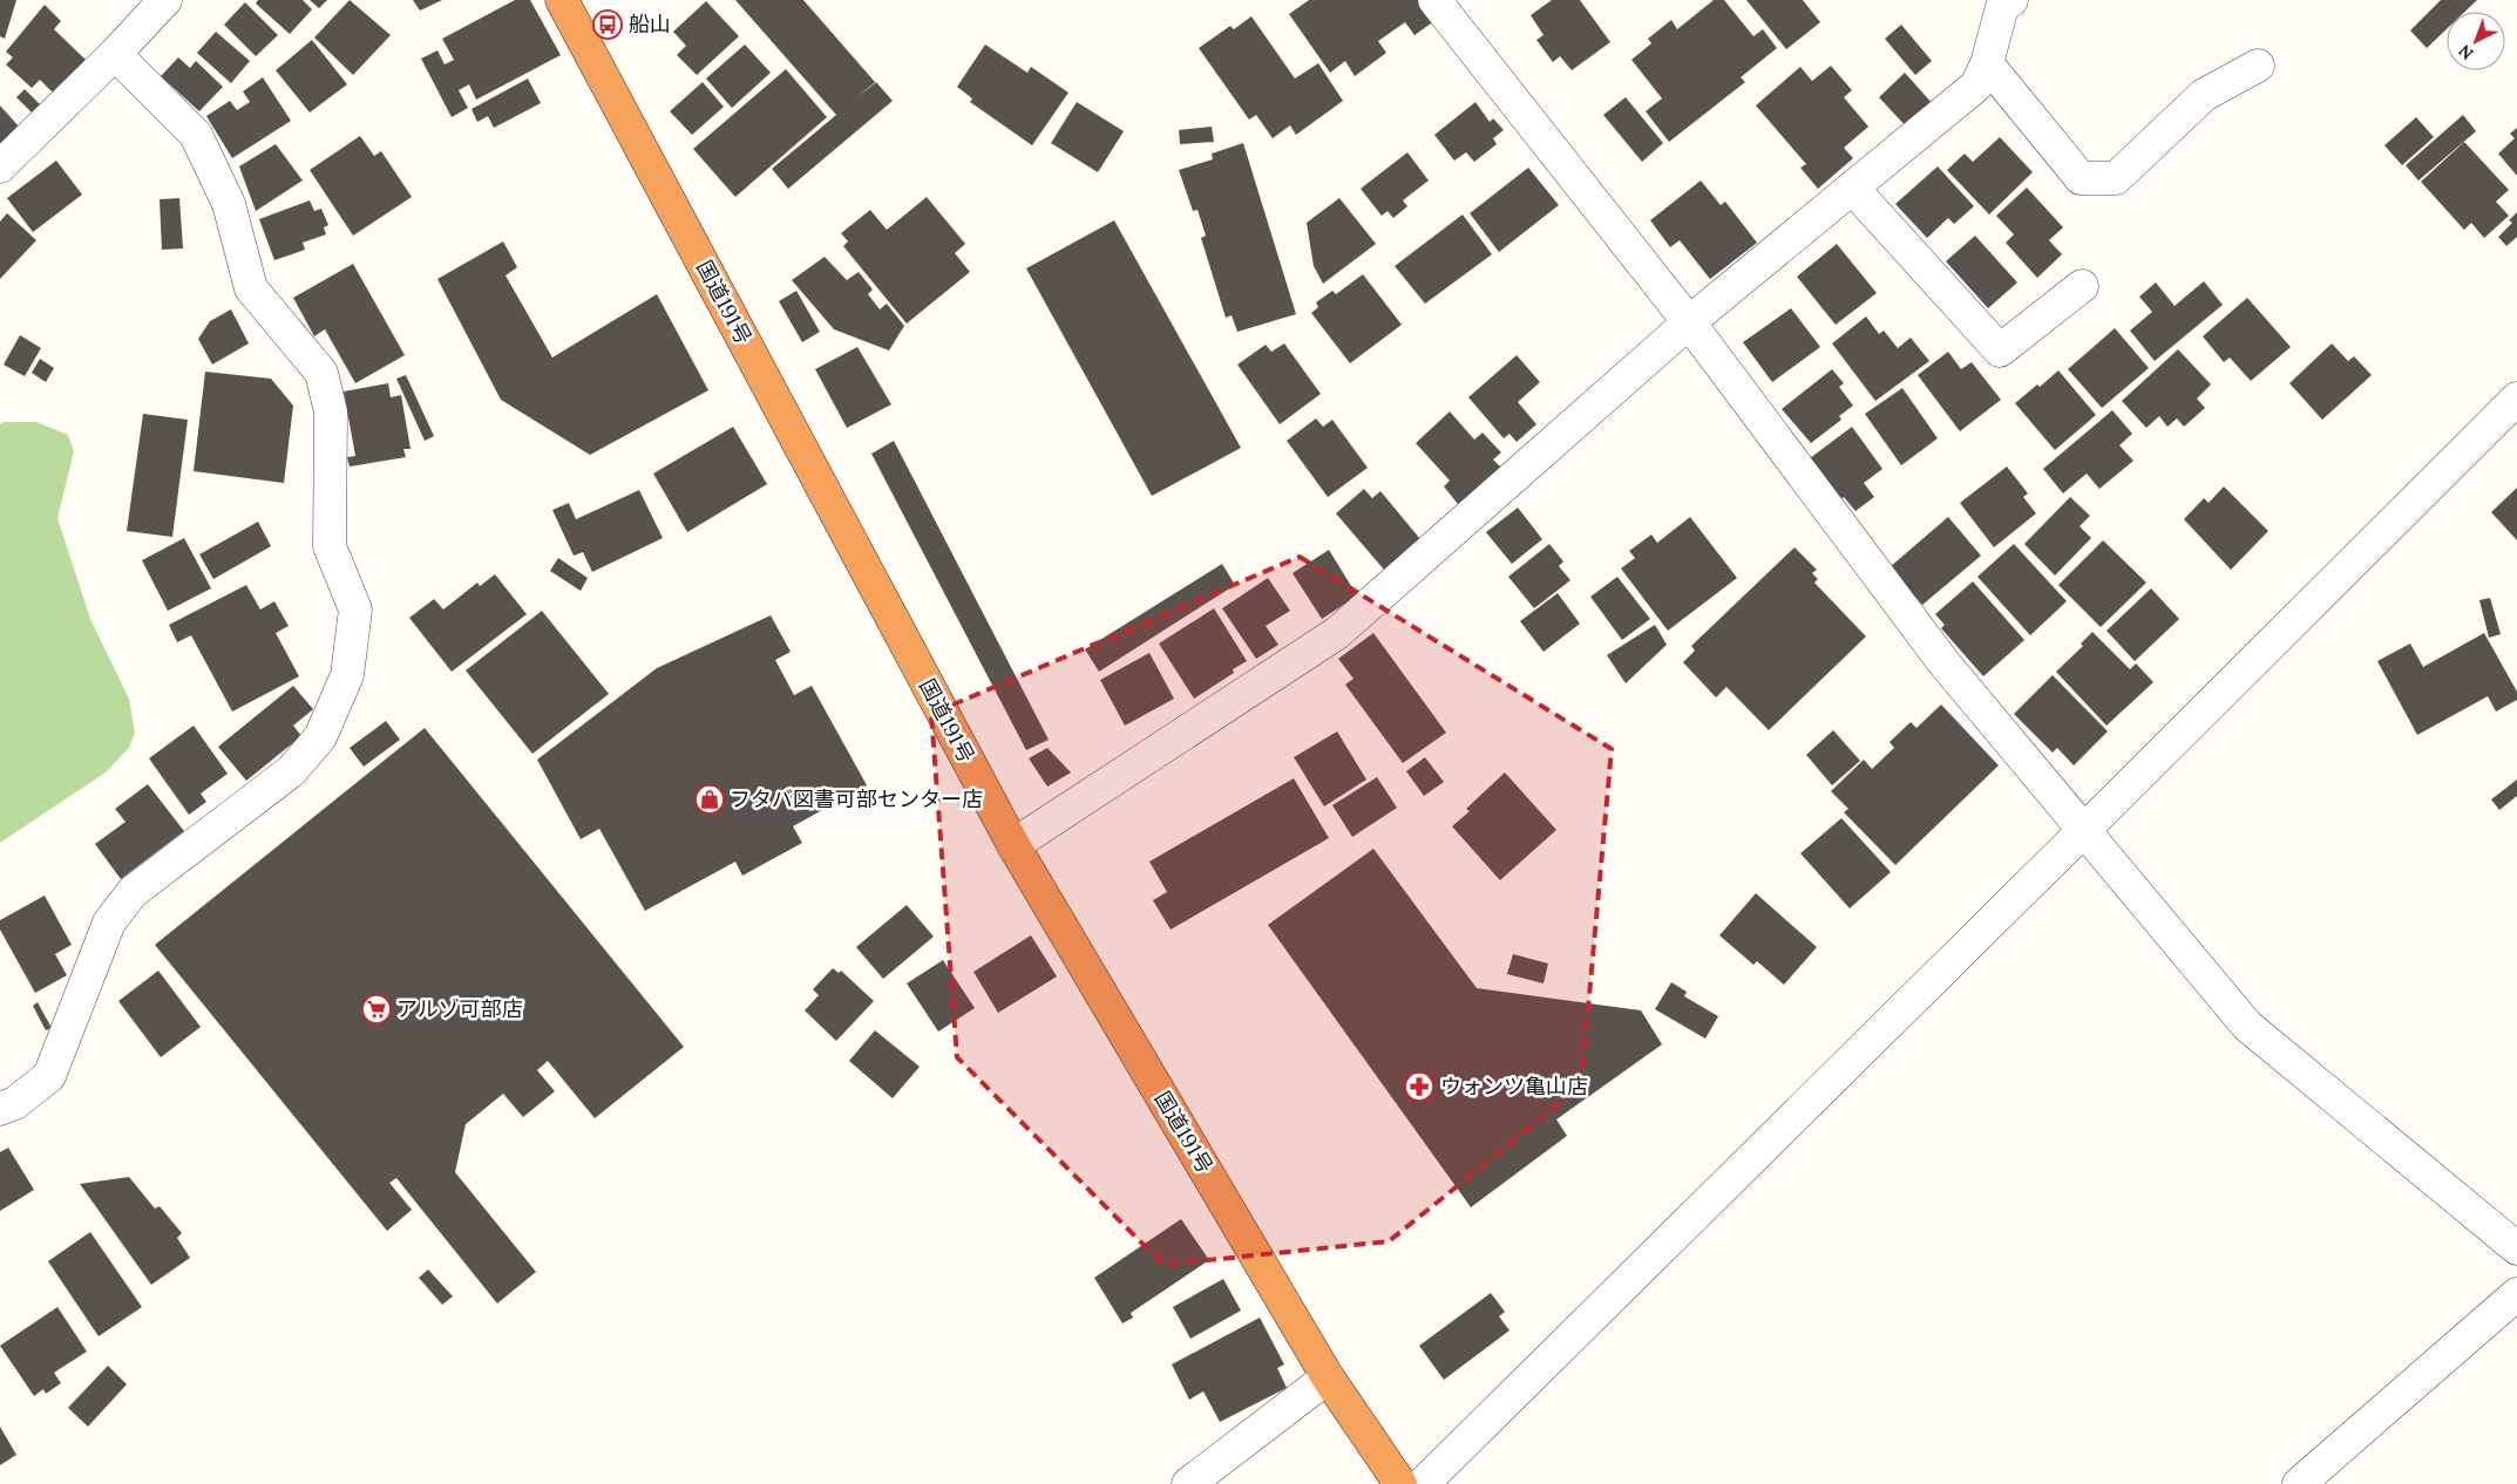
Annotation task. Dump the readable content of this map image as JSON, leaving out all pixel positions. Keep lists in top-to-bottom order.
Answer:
{
  "streets": {
    "highway": ["国道191号"]
  },
  "places": {
    "bus stop": ["船山"],
    "shop": ["フタバ図書可部センター店"],
    "supermarket": ["アルゾ可部店"],
    "pharmacy": ["ウォンツ亀山店"]
  },
  "north": "bottom left"
}
